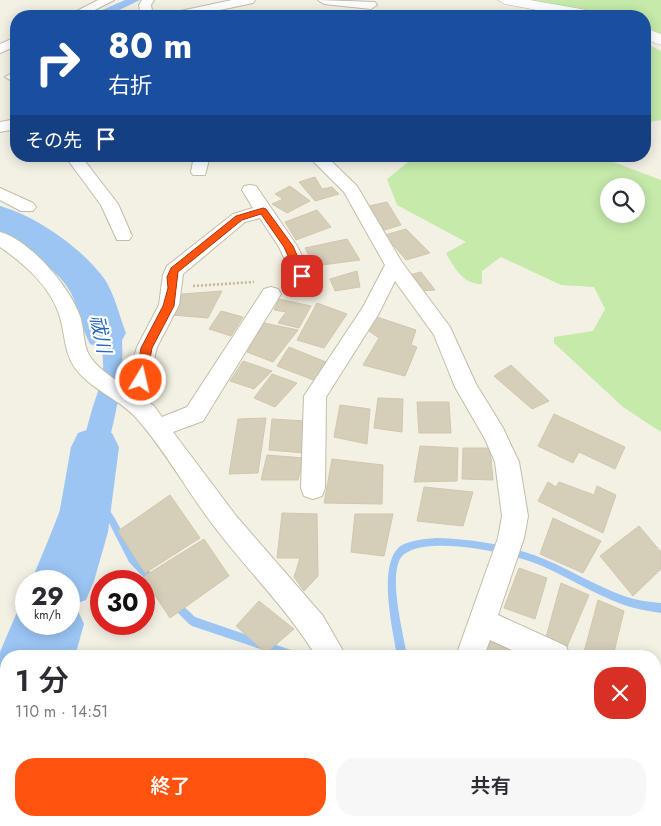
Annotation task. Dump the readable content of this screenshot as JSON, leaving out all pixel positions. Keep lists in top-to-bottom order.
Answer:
{
  "water": ["祓川"],
  "page": {
    "turn": ["80 m", "右折"],
    "then": "その先",
    "speed": "29 km/h",
    "limit": "30",
    "heading": ["1 分", "110 m · 14:51"],
    "buttons": ["終了", "共有"]
  }
}
